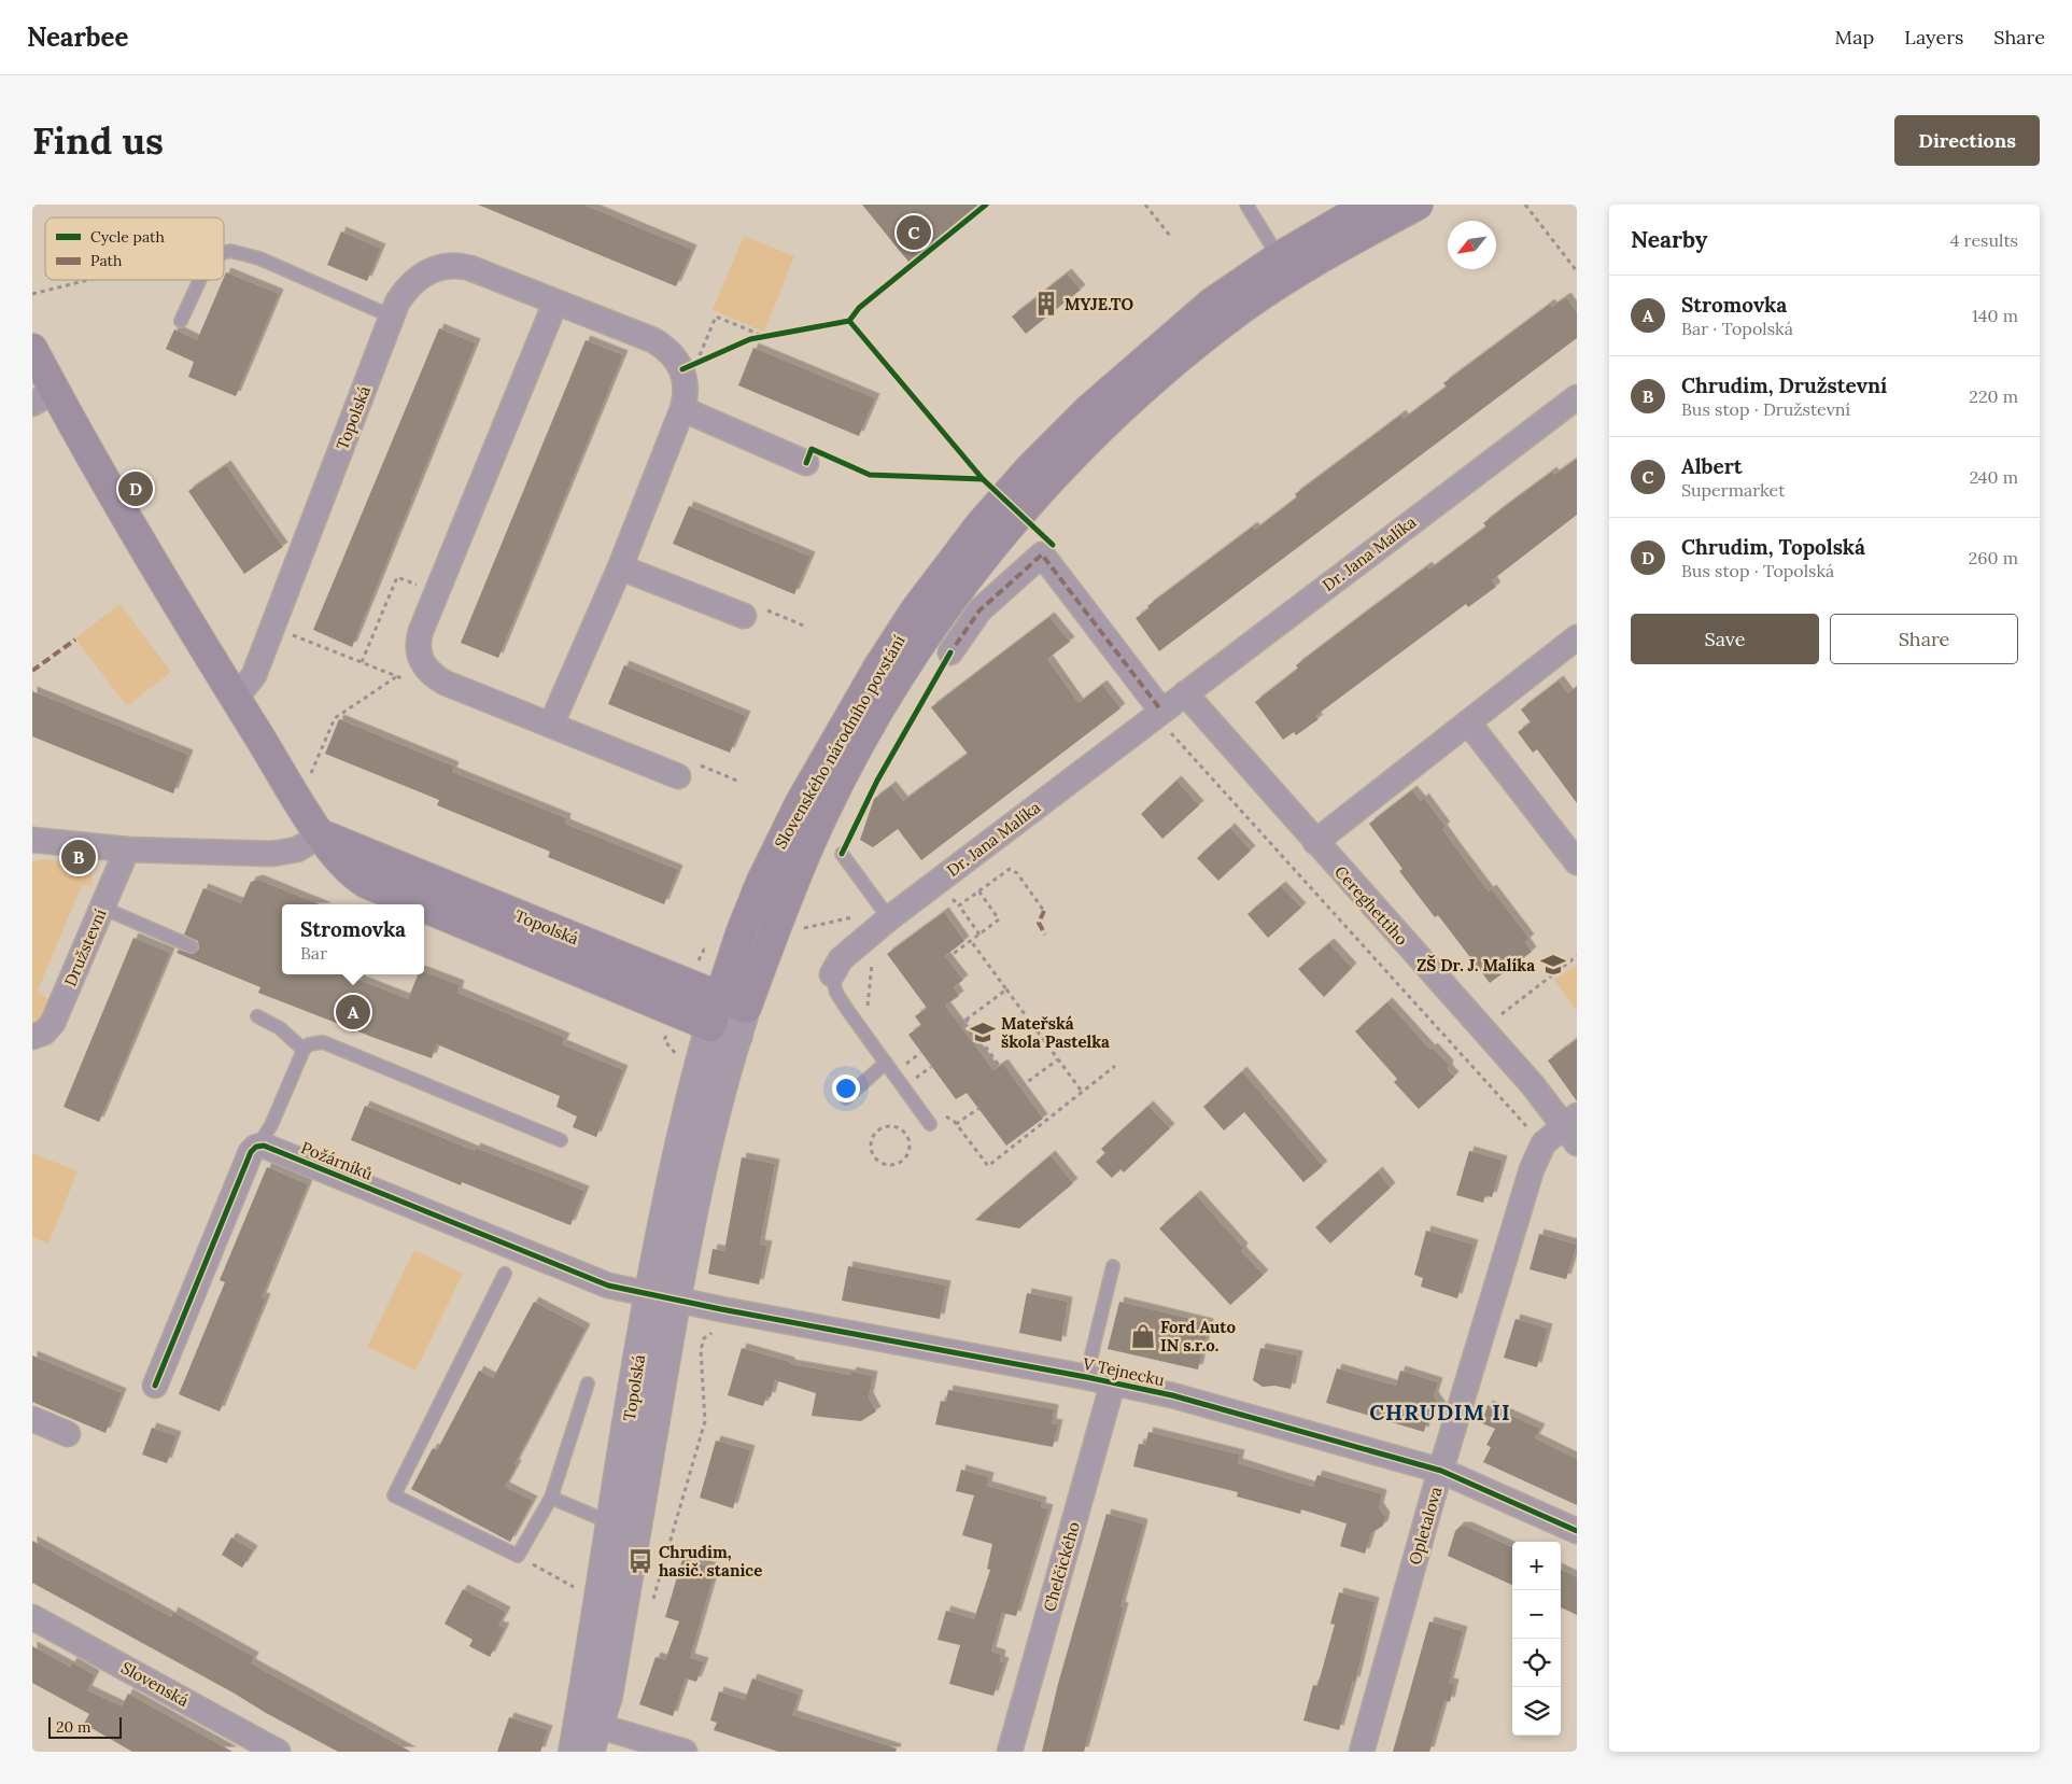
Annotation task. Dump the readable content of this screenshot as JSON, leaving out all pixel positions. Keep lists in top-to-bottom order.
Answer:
{
  "streets": {
    "main road": ["Topolská", "Slovenského národního povstání"],
    "street": [
      "Dr. Jana Malíka",
      "Cereghettiho",
      "Družstevní",
      "Požárníků",
      "V Tejnecku",
      "Opletalova",
      "Chelčického",
      "Slovenská"
    ]
  },
  "crossings": [
    ["Topolská", "Slovenského národního povstání"],
    ["Topolská", "Požárníků"],
    ["Topolská", "V Tejnecku"],
    ["Dr. Jana Malíka", "Cereghettiho"],
    ["Cereghettiho", "Opletalova"],
    ["Požárníků", "V Tejnecku"],
    ["V Tejnecku", "Opletalova"],
    ["V Tejnecku", "Chelčického"]
  ],
  "districts": ["CHRUDIM II"],
  "places": {
    "building": ["MYJE.TO"],
    "school or university": ["ZŠ Dr. J. Malíka", "Mateřská škola Pastelka"],
    "shop": ["Ford Auto IN s.r.o."],
    "bus stop": ["Chrudim, hasič. stanice"]
  },
  "legend": ["Cycle path", "Path"],
  "scale_bar": "20 m",
  "north": "bottom left",
  "page": {
    "header": "Nearbee",
    "nav": ["Map", "Layers", "Share"],
    "buttons": [
      "Directions",
      ["Save", "Share"]
    ],
    "title": "Find us",
    "heading": ["Nearby", "4 results"],
    "pins": [
      "C",
      "D",
      "B",
      "A"
    ],
    "list": [
      {
        "mark": "A",
        "name": "Stromovka",
        "note": "Bar · Topolská",
        "value": "140 m"
      },
      {
        "mark": "B",
        "name": "Chrudim, Družstevní",
        "note": "Bus stop · Družstevní",
        "value": "220 m"
      },
      {
        "mark": "C",
        "name": "Albert",
        "note": "Supermarket",
        "value": "240 m"
      },
      {
        "mark": "D",
        "name": "Chrudim, Topolská",
        "note": "Bus stop · Topolská",
        "value": "260 m"
      }
    ],
    "popup": ["Stromovka", "Bar"],
    "map_buttons": ["+", "−"],
    "scale": "20 m"
  }
}
